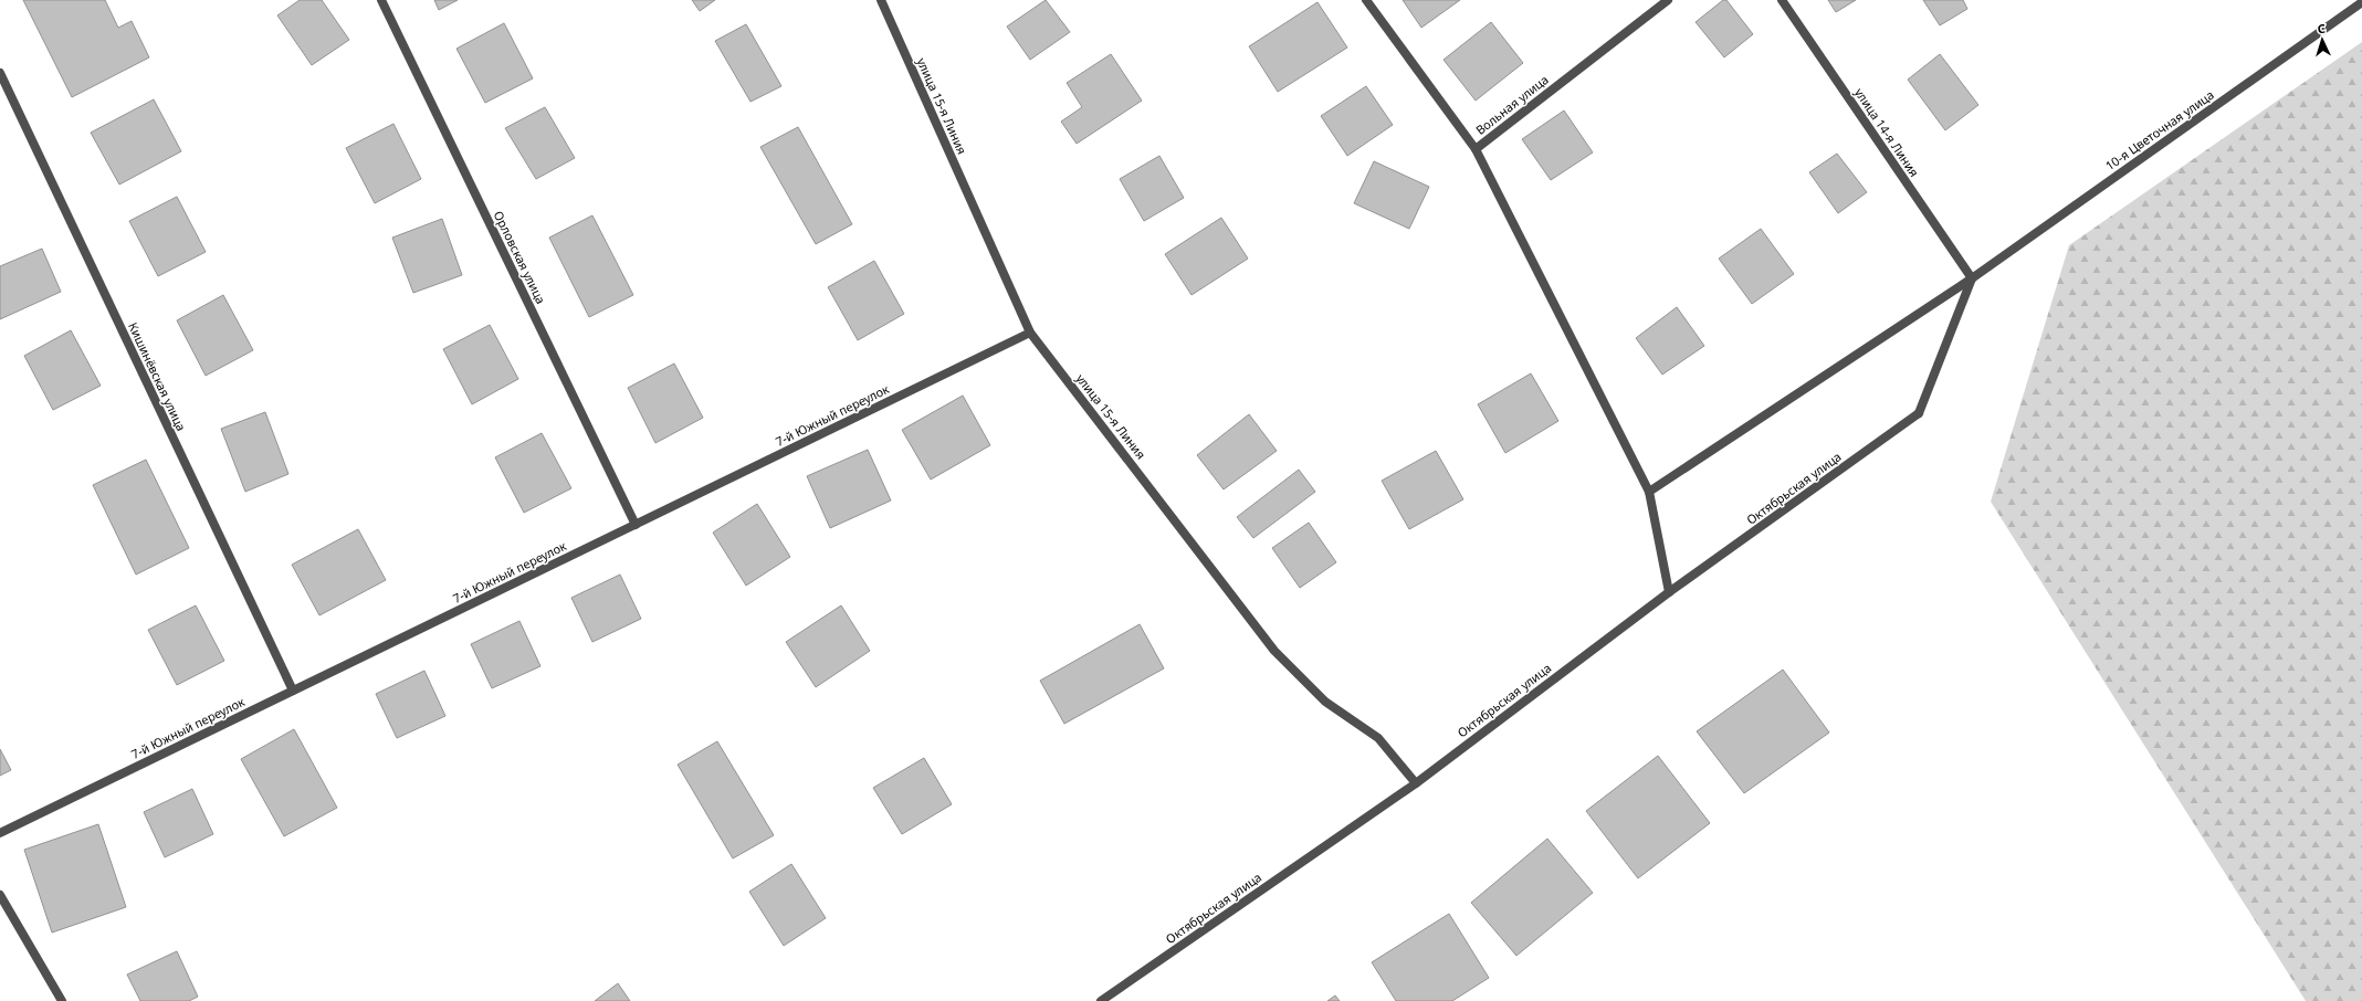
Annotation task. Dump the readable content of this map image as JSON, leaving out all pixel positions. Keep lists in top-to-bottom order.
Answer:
{
  "streets": {
    "street": [
      "Вольная улица",
      "улица 15-я Линия",
      "10-я Цветочная улица",
      "улица 14-я Линия",
      "Орловская улица",
      "Кишинёвская улица",
      "7-й Южный переулок",
      "Октябрьская улица"
    ]
  },
  "crossings": [
    ["улица 15-я Линия", "7-й Южный переулок"],
    ["улица 15-я Линия", "Октябрьская улица"],
    ["10-я Цветочная улица", "улица 14-я Линия"],
    ["10-я Цветочная улица", "Октябрьская улица"],
    ["улица 14-я Линия", "Октябрьская улица"],
    ["Орловская улица", "7-й Южный переулок"],
    ["Кишинёвская улица", "7-й Южный переулок"]
  ],
  "north": "top"
}
